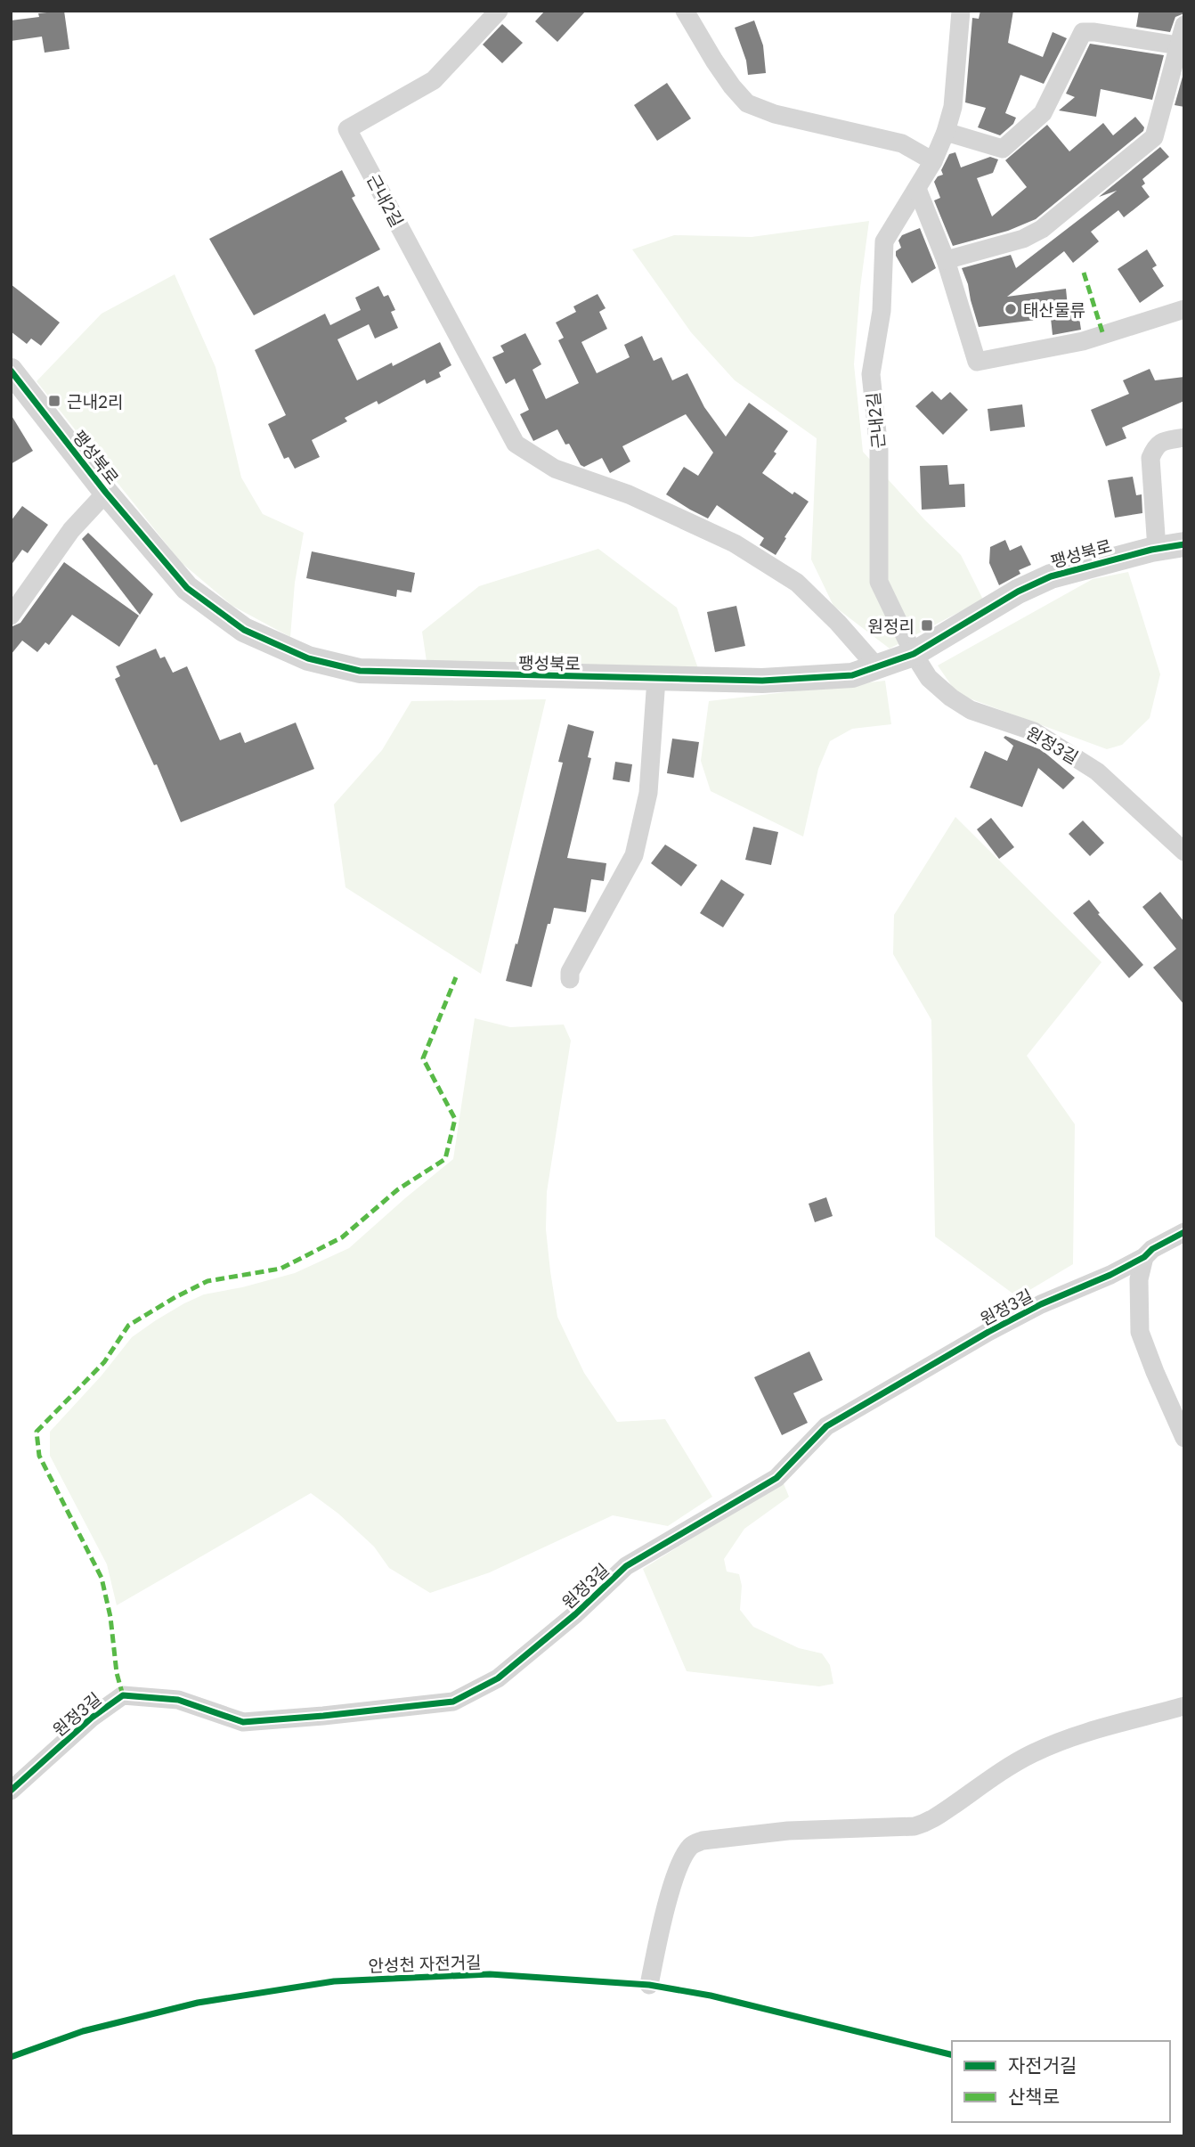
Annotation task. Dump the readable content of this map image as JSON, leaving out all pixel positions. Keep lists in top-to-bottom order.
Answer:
{
  "streets": {
    "street": ["근내2길", "팽성북로", "원정3길"],
    "cycle path": ["안성천 자전거길"]
  },
  "crossings": [
    ["근내2길", "팽성북로"],
    ["근내2길", "원정3길"],
    ["팽성북로", "원정3길"]
  ],
  "places": {
    "other": ["태산물류"],
    "transit": ["근내2리", "원정리"]
  },
  "legend": ["자전거길", "산책로"]
}
